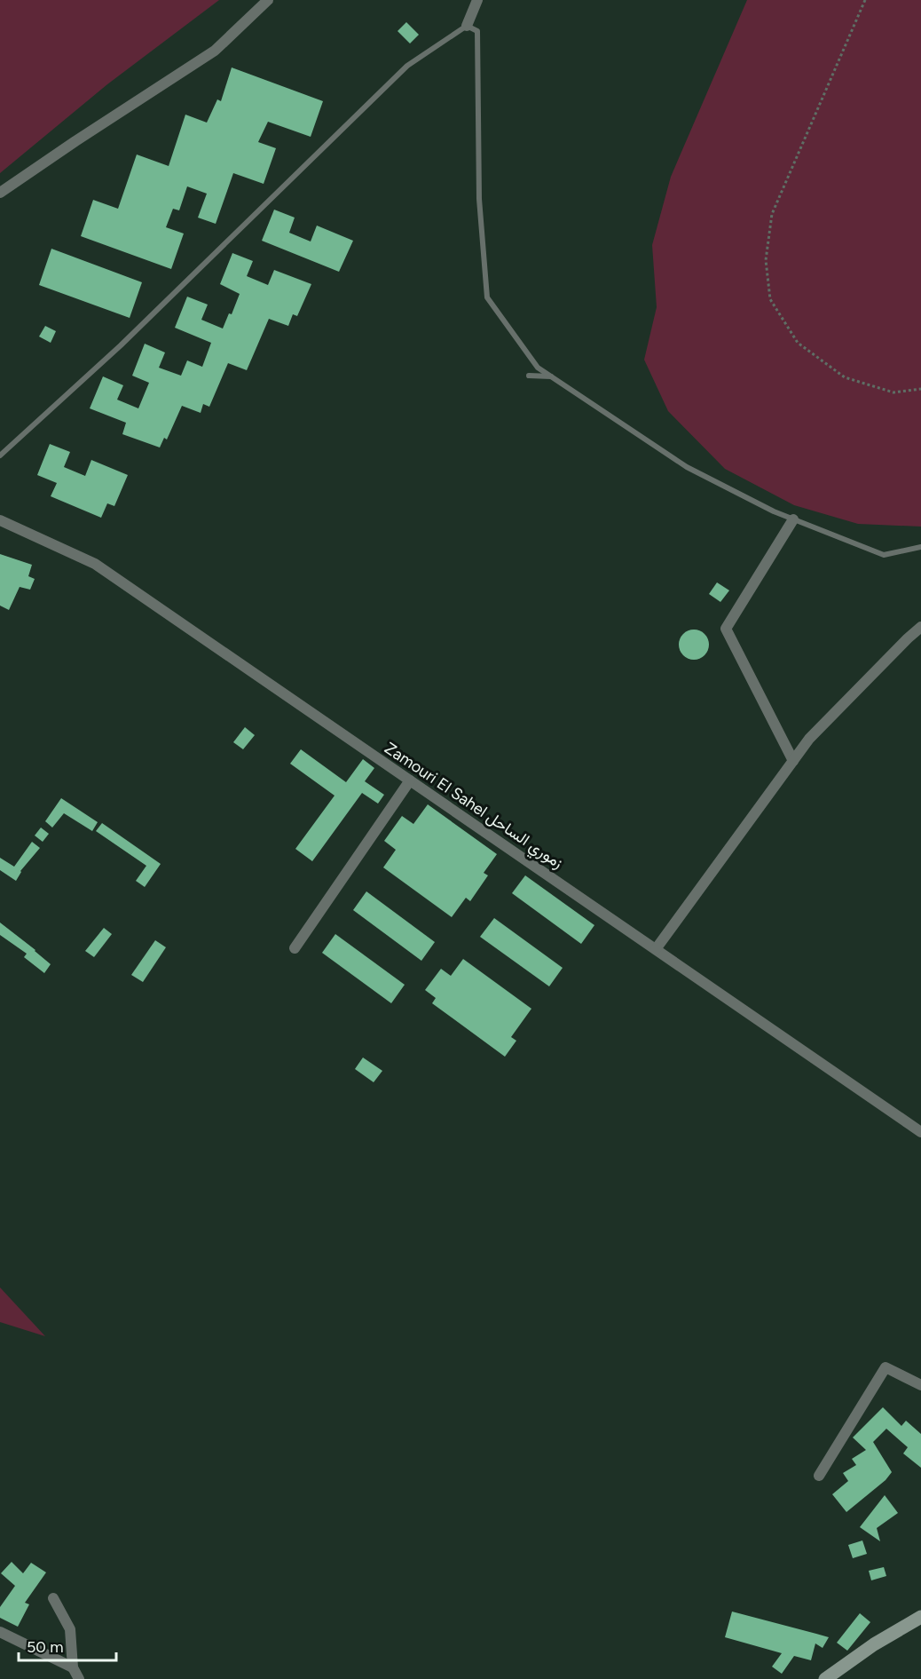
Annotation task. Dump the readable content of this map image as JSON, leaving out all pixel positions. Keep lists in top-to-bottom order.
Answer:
{
  "streets": {
    "street": ["Zamouri El Sahel زموري الساحل"]
  },
  "scale_bar": "50 m"
}
